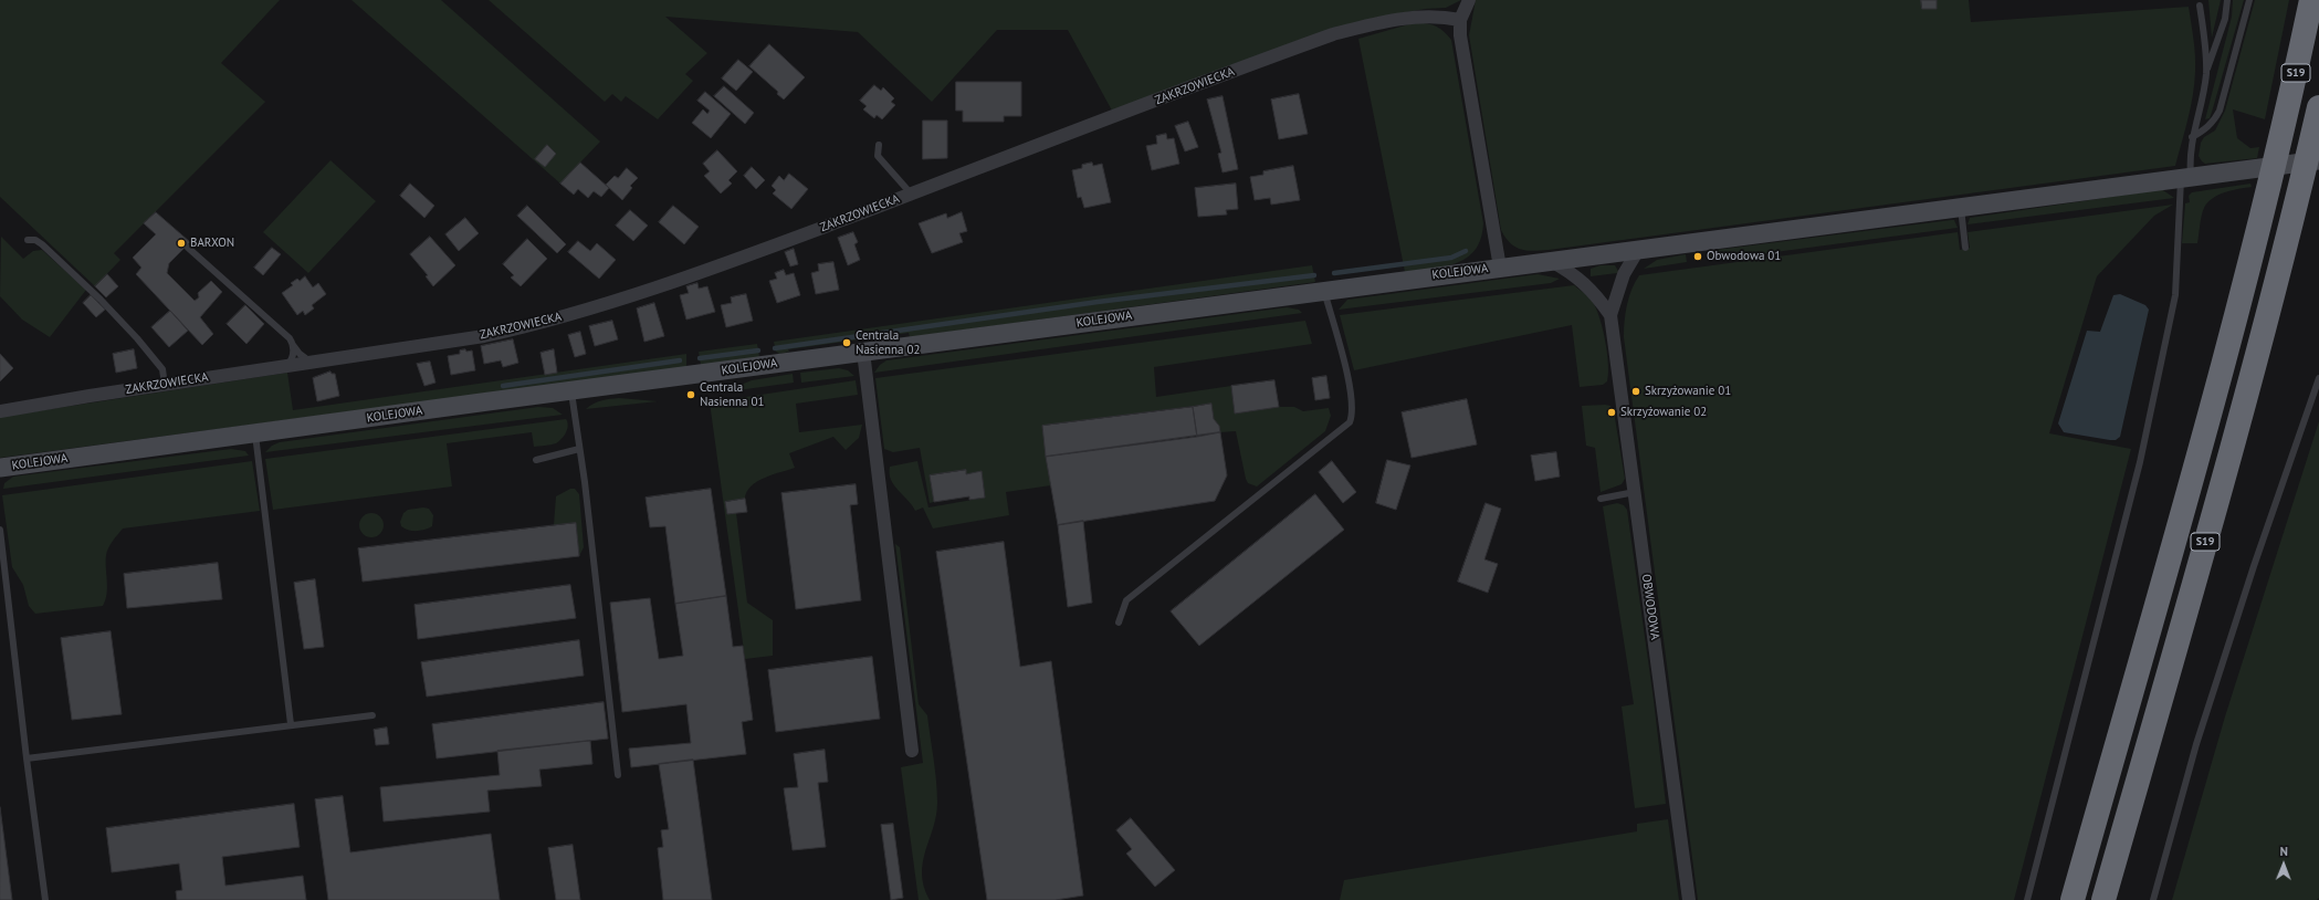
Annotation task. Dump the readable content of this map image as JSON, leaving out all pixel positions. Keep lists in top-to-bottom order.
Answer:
{
  "streets": {
    "highway": ["S19"],
    "street": ["ZAKRZOWIECKA", "KOLEJOWA", "OBWODOWA"]
  },
  "crossings": [
    ["S19", "KOLEJOWA"],
    ["KOLEJOWA", "OBWODOWA"]
  ],
  "places": [
    "BARXON",
    "Obwodowa 01",
    "Centrala Nasienna 02",
    "Skrzyżowanie 01",
    "Centrala Nasienna 01",
    "Skrzyżowanie 02"
  ],
  "north": "top"
}
